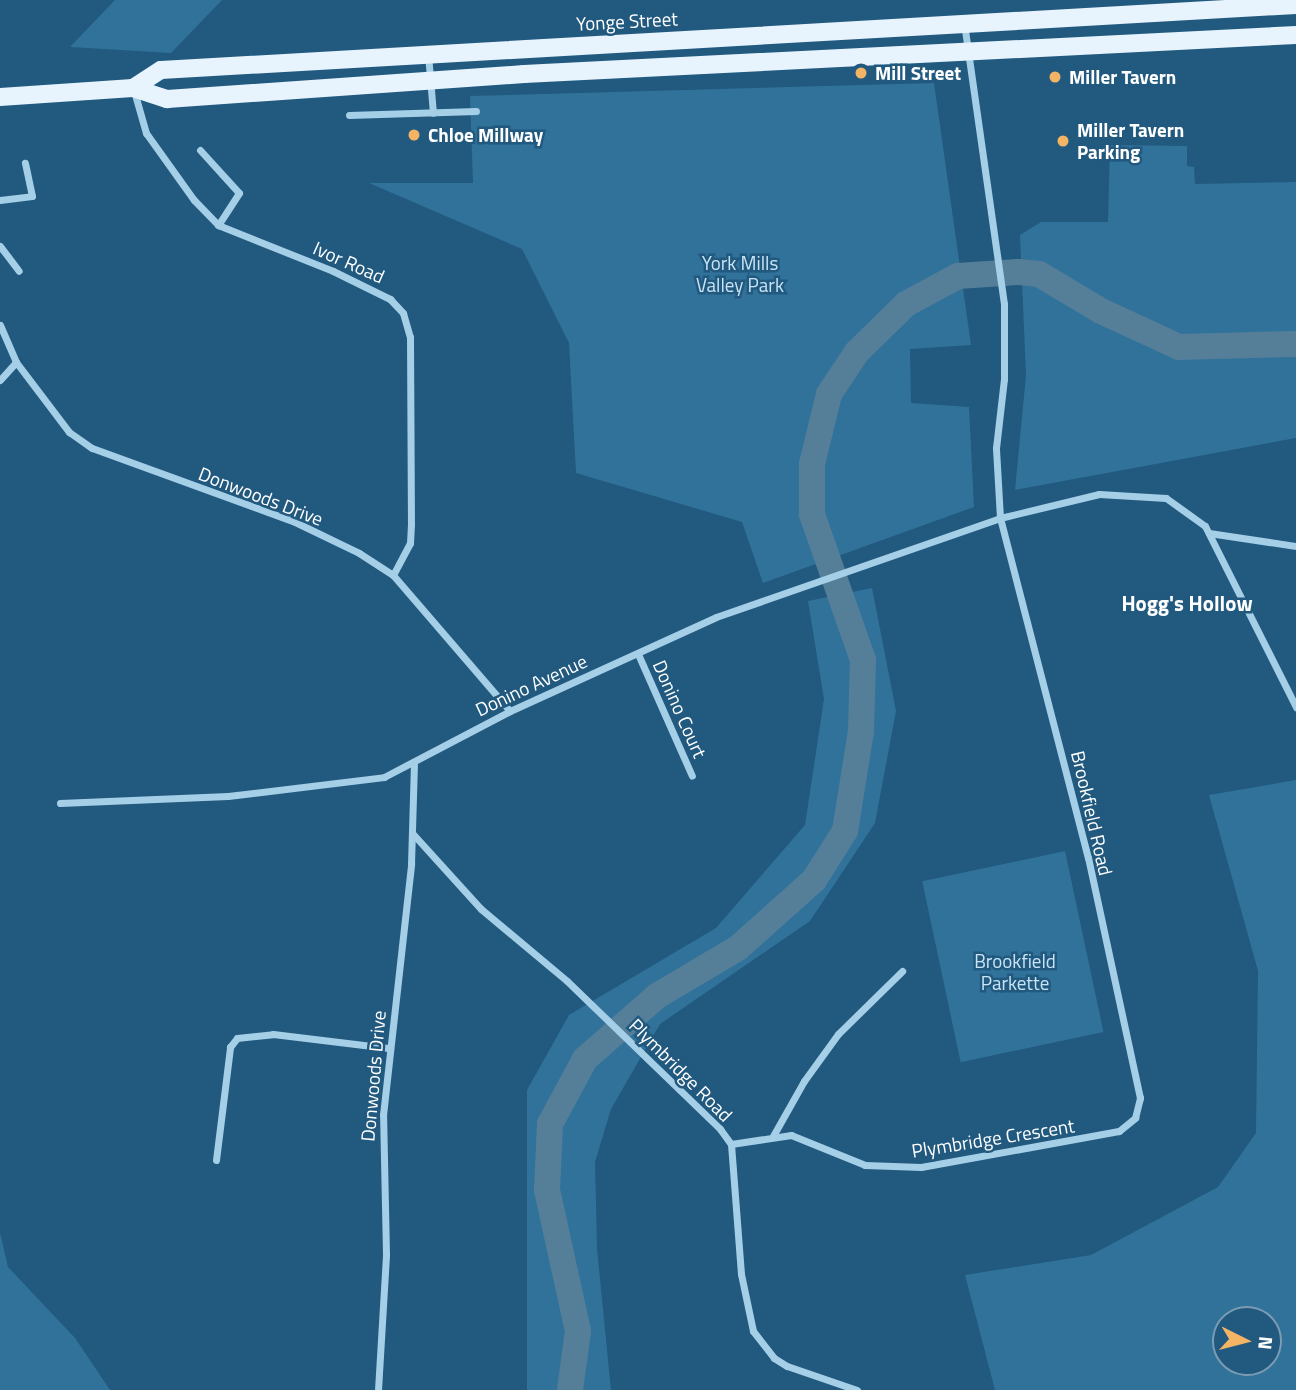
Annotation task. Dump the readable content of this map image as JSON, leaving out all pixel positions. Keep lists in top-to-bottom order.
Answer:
{
  "streets": {
    "main road": ["Yonge Street"],
    "street": [
      "Ivor Road",
      "Donwoods Drive",
      "Donino Avenue",
      "Donino Court",
      "Brookfield Road",
      "Plymbridge Road",
      "Plymbridge Crescent"
    ]
  },
  "crossings": [
    ["Yonge Street", "Ivor Road"],
    ["Ivor Road", "Donwoods Drive"],
    ["Donwoods Drive", "Donino Avenue"],
    ["Donwoods Drive", "Plymbridge Road"],
    ["Donino Avenue", "Donino Court"],
    ["Donino Avenue", "Brookfield Road"],
    ["Brookfield Road", "Plymbridge Crescent"],
    ["Plymbridge Road", "Plymbridge Crescent"]
  ],
  "districts": ["Hogg's Hollow"],
  "parks": ["York Mills Valley Park", "Brookfield Parkette"],
  "places": [
    "Mill Street",
    "Miller Tavern",
    "Chloe Millway",
    "Miller Tavern Parking"
  ],
  "north": "right"
}
